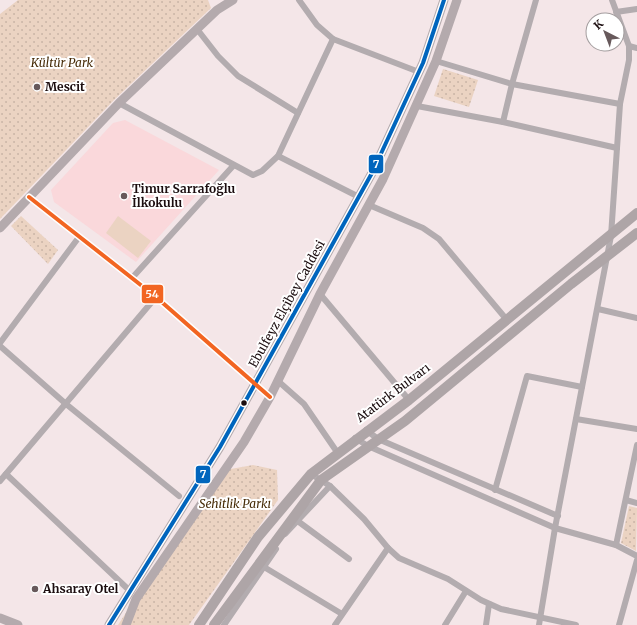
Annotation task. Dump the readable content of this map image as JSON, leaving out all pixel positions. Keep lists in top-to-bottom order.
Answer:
{
  "streets": {
    "main road": ["Ebulfeyz Elçibey Caddesi", "Atatürk Bulvarı"]
  },
  "parks": ["Kültür Park", "Sehitlik Parkı"],
  "places": ["Mescit", "Timur Sarrafoğlu İlkokulu", "Ahsaray Otel"],
  "lines": ["transit line 7", "transit line 54"],
  "north": "top left"
}
